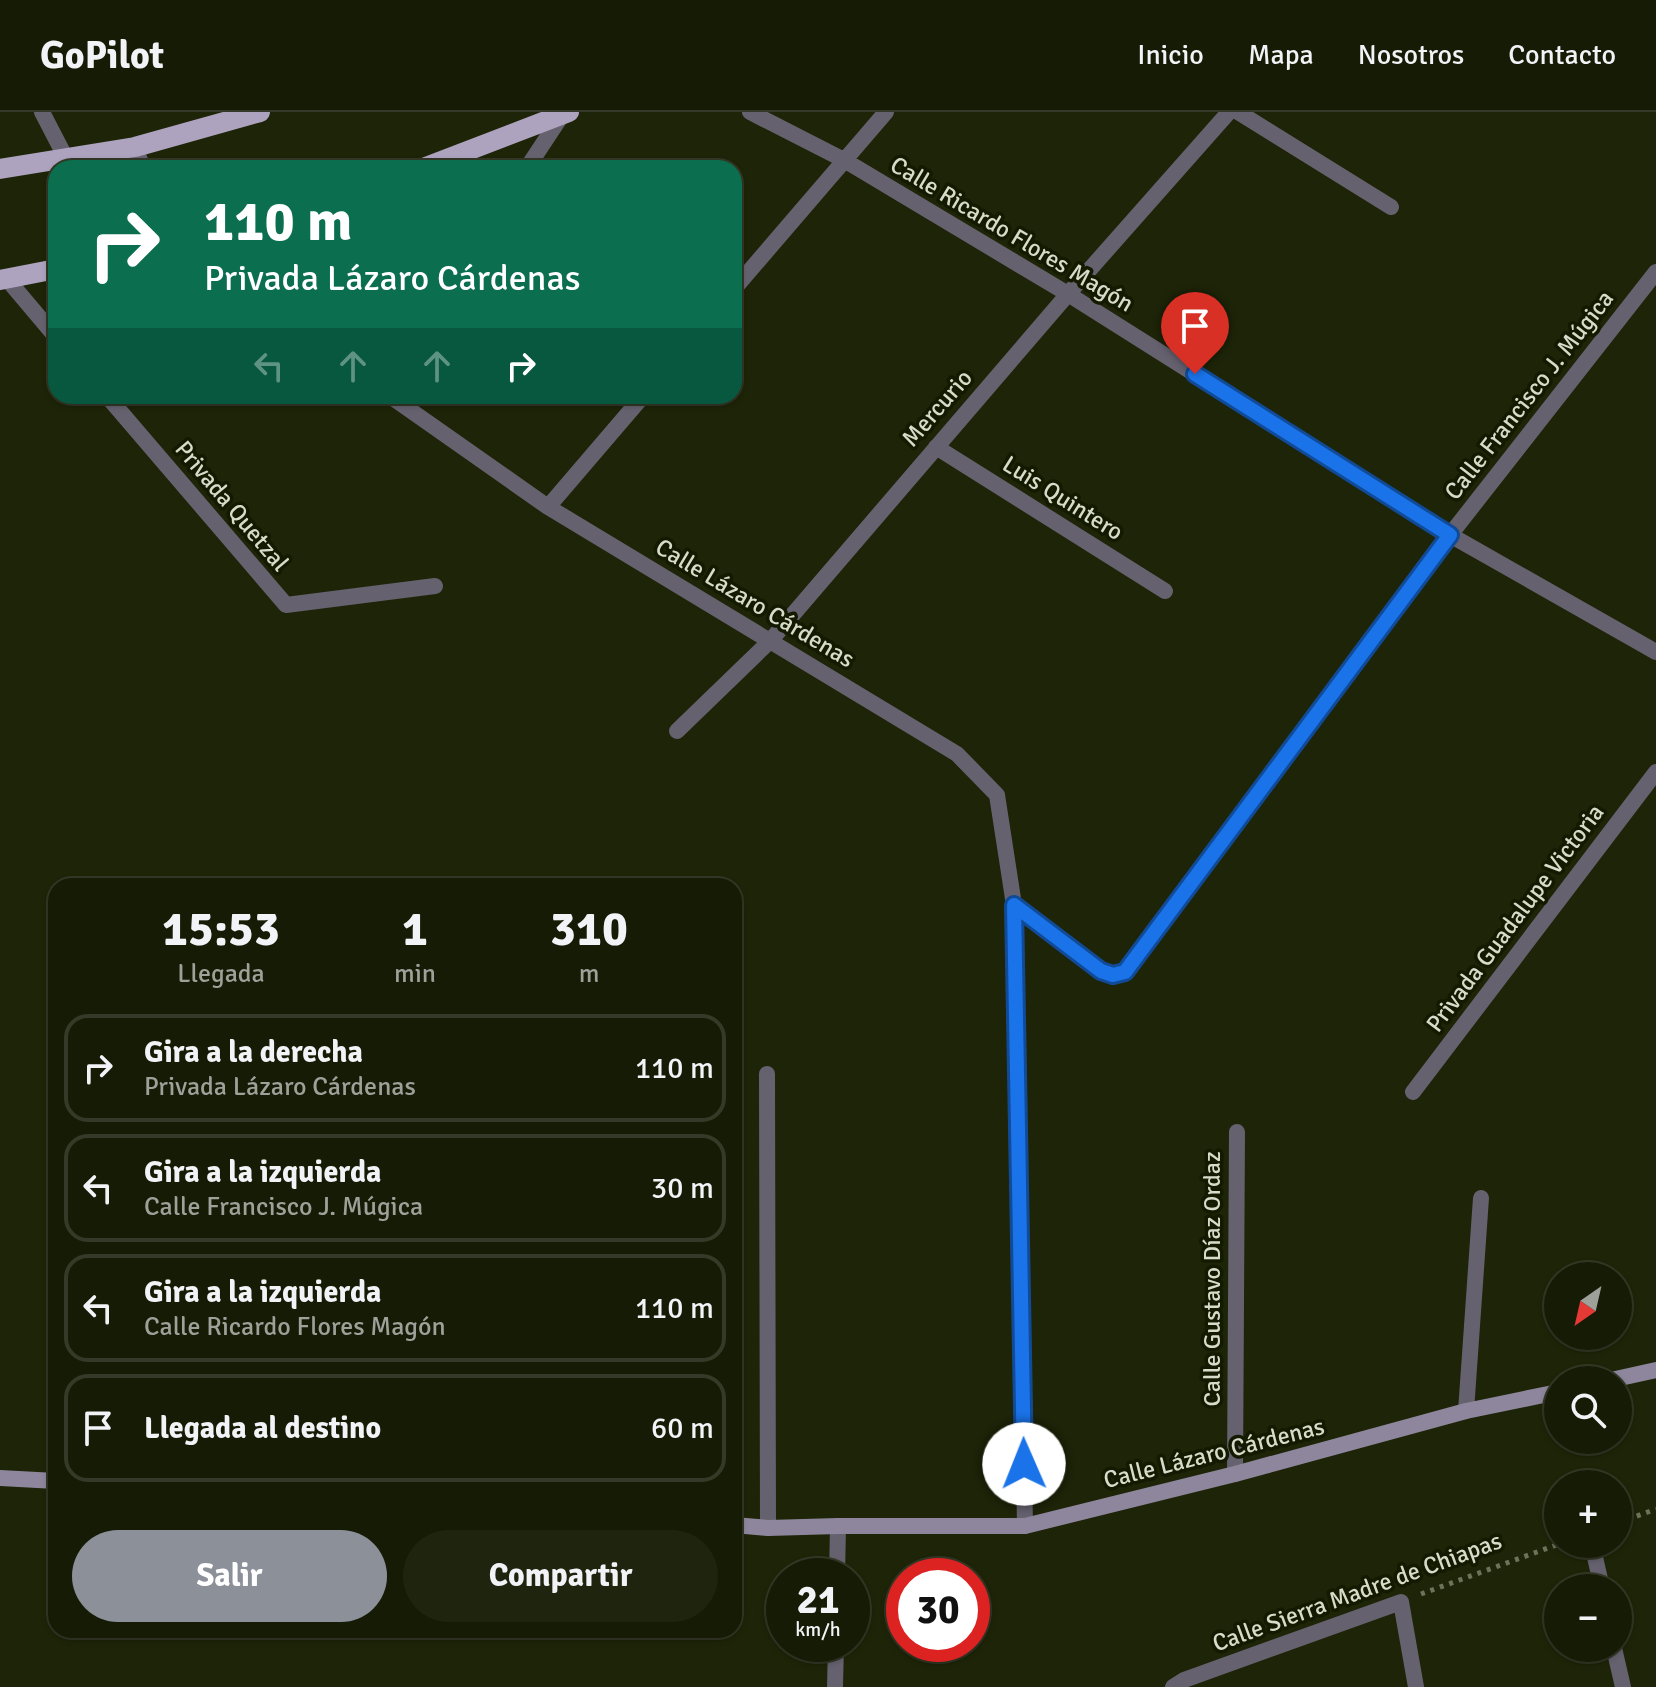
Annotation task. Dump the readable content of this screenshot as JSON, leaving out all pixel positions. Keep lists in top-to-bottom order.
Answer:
{
  "streets": {
    "street": [
      "Calle Ricardo Flores Magón",
      "Calle Francisco J. Múgica",
      "Mercurio",
      "Luis Quintero",
      "Privada Quetzal",
      "Calle Lázaro Cárdenas",
      "Privada Guadalupe Victoria",
      "Calle Gustavo Díaz Ordaz",
      "Calle Sierra Madre de Chiapas"
    ]
  },
  "crossings": [
    ["Calle Ricardo Flores Magón", "Calle Francisco J. Múgica"],
    ["Calle Ricardo Flores Magón", "Mercurio"],
    ["Calle Francisco J. Múgica", "Calle Lázaro Cárdenas"],
    ["Mercurio", "Luis Quintero"],
    ["Mercurio", "Calle Lázaro Cárdenas"],
    ["Calle Lázaro Cárdenas", "Calle Gustavo Díaz Ordaz"]
  ],
  "north": "bottom left",
  "page": {
    "header": "GoPilot",
    "nav": [
      "Inicio",
      "Mapa",
      "Nosotros",
      "Contacto"
    ],
    "turn": ["110 m", "Privada Lázaro Cárdenas"],
    "eta": [
      "15:53",
      "Llegada",
      "1",
      "min",
      "310",
      "m"
    ],
    "list": [
      {
        "name": "Gira a la derecha",
        "note": "Privada Lázaro Cárdenas",
        "value": "110 m"
      },
      {
        "name": "Gira a la izquierda",
        "note": "Calle Francisco J. Múgica",
        "value": "30 m"
      },
      {
        "name": "Gira a la izquierda",
        "note": "Calle Ricardo Flores Magón",
        "value": "110 m"
      },
      {
        "name": "Llegada al destino",
        "value": "60 m"
      }
    ],
    "map_buttons": ["+", "−"],
    "buttons": ["Salir", "Compartir"],
    "speed": "21 km/h",
    "limit": "30"
  }
}
